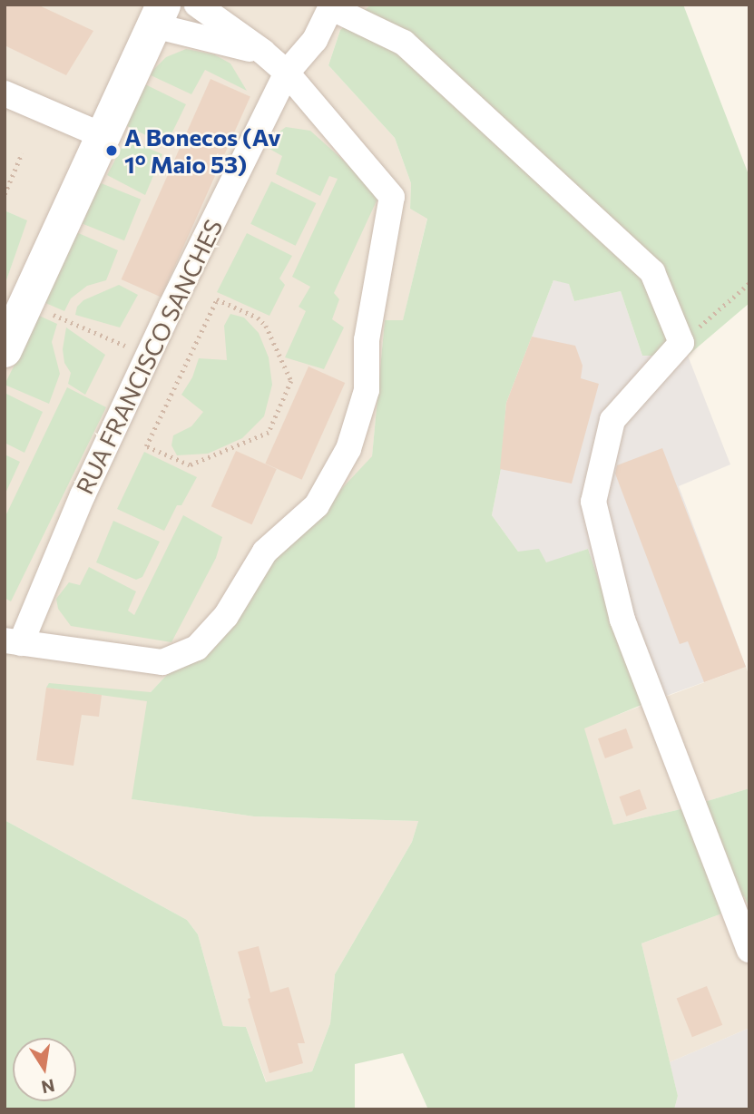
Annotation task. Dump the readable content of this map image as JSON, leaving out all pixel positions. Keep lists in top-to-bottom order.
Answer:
{
  "streets": {
    "street": ["RUA FRANCISCO SANCHES"]
  },
  "places": ["A Bonecos (Av 1º Maio 53)"],
  "north": "bottom"
}
